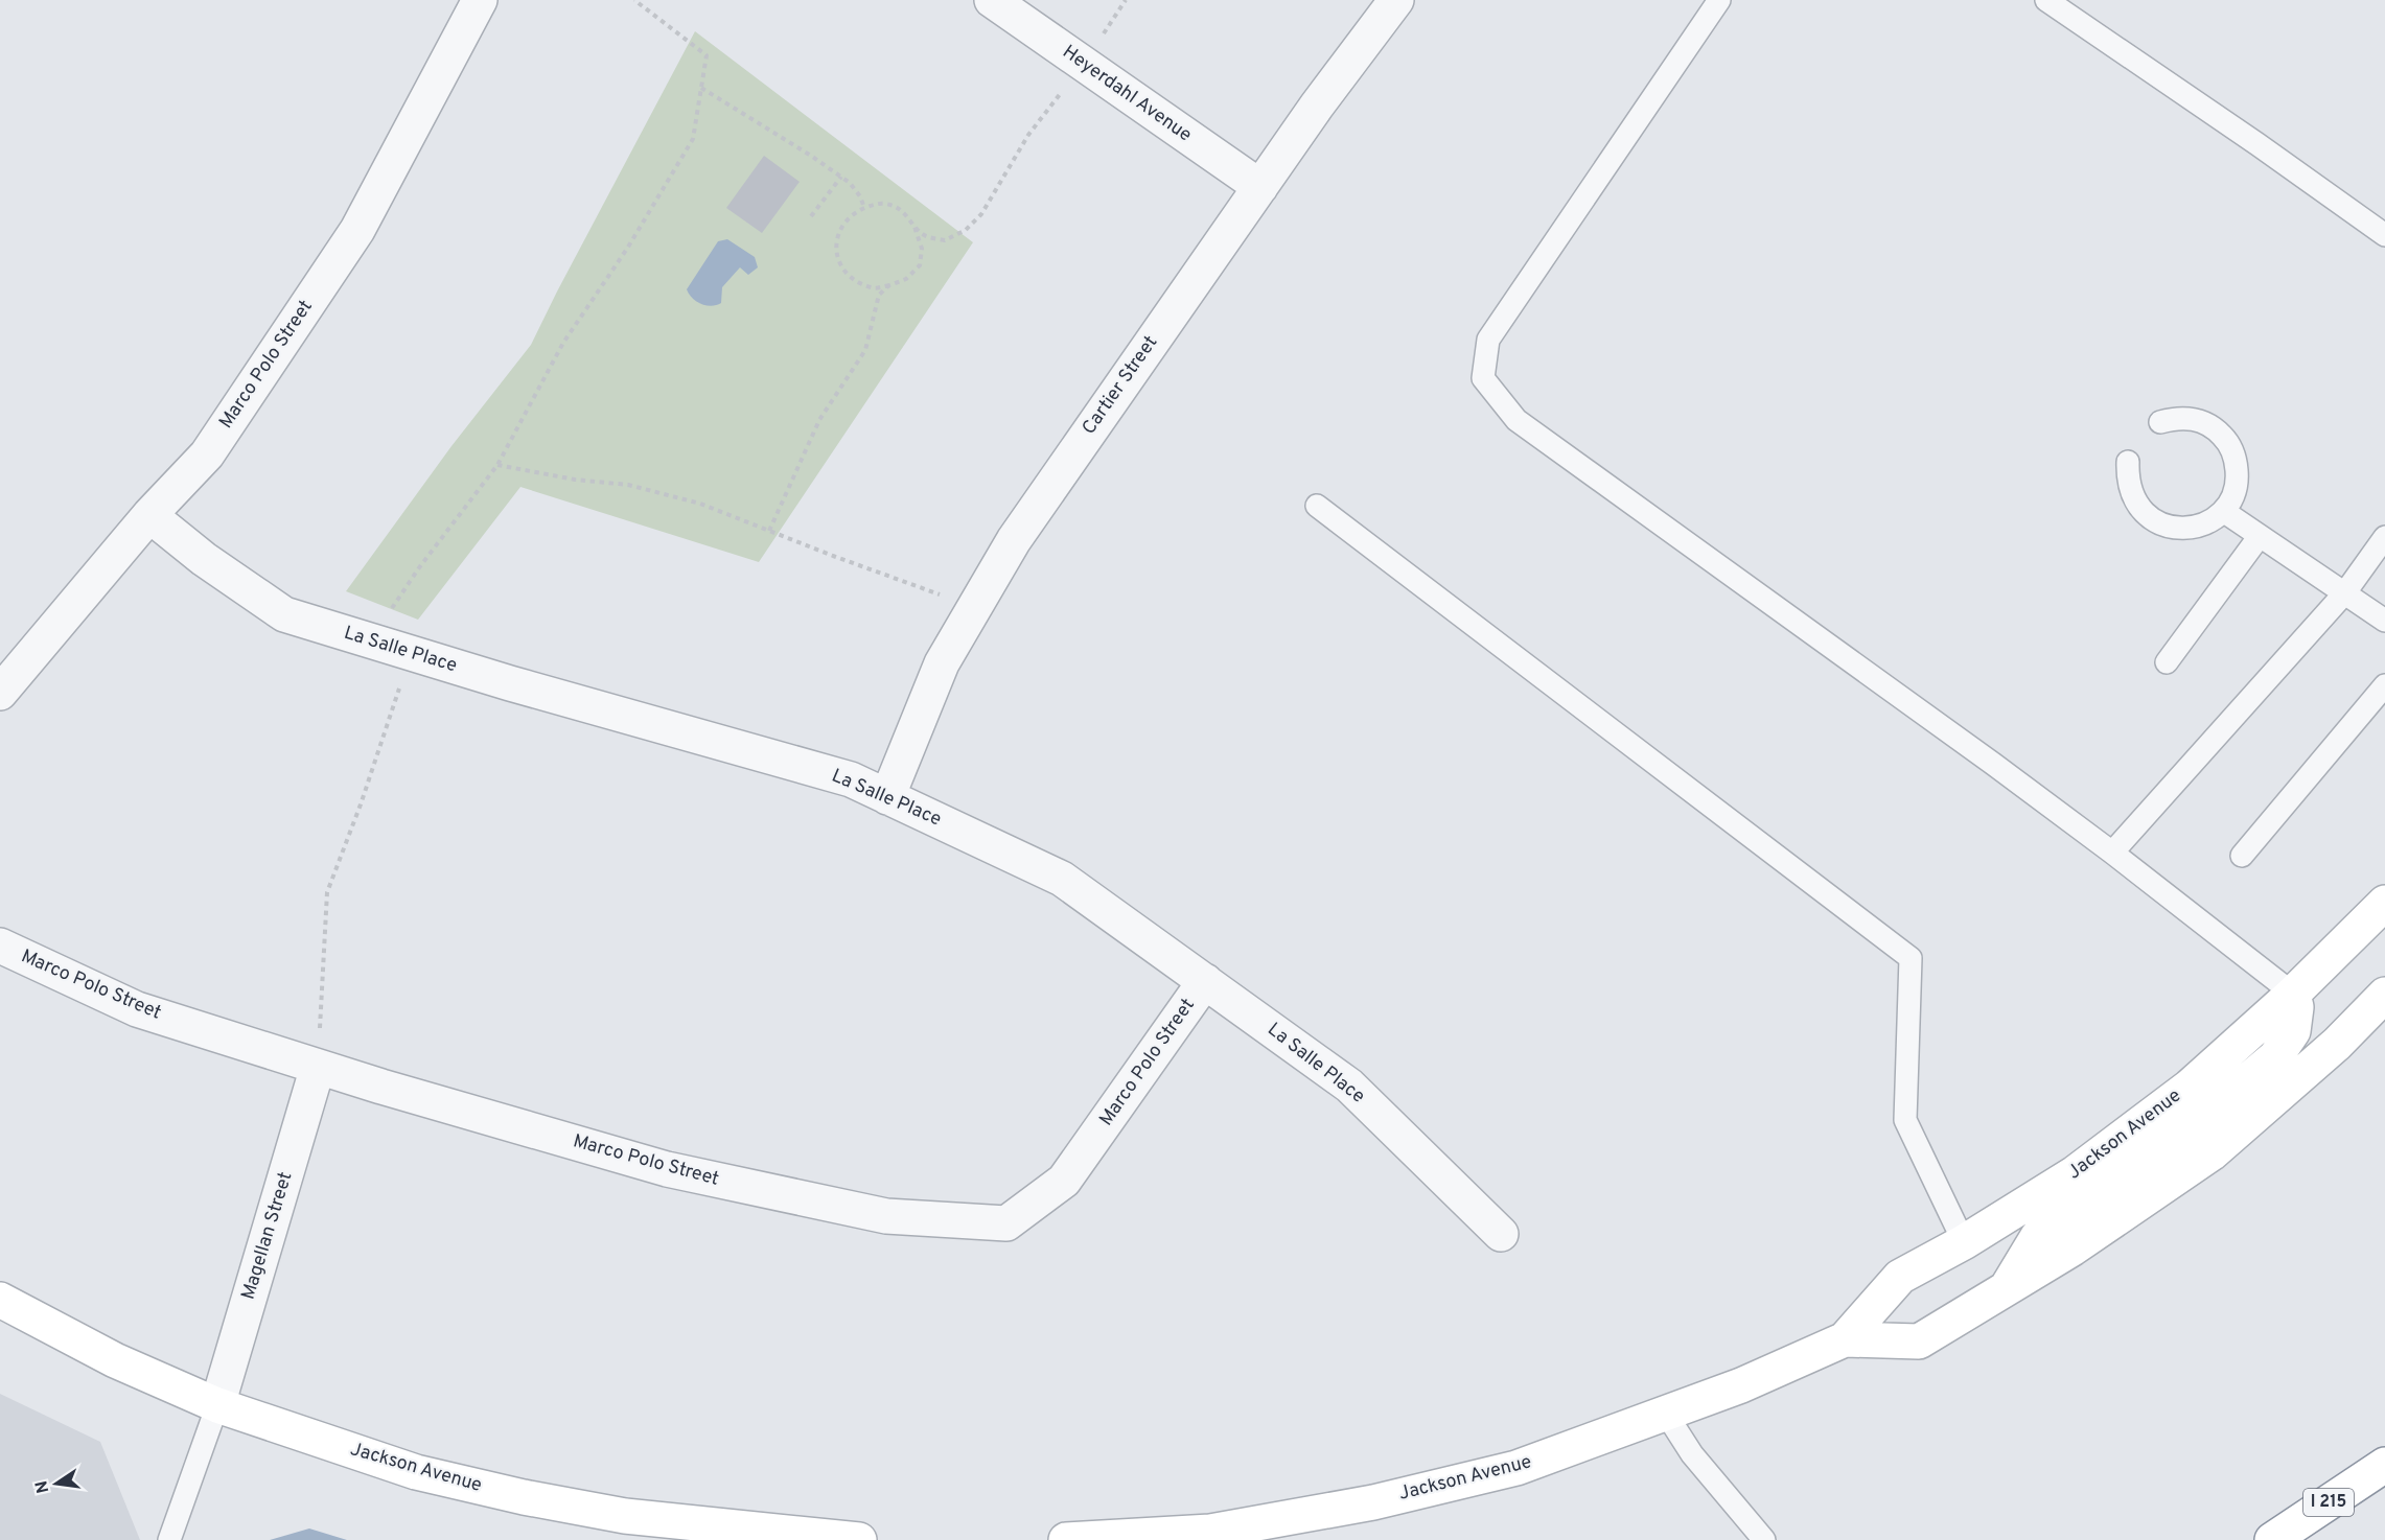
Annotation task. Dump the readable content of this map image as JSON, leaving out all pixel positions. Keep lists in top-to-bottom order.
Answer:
{
  "streets": {
    "main road": ["Jackson Avenue", "I 215"],
    "street": [
      "Heyerdahl Avenue",
      "Marco Polo Street",
      "Cartier Street",
      "La Salle Place",
      "Magellan Street"
    ]
  },
  "crossings": [
    ["Heyerdahl Avenue", "Cartier Street"],
    ["Marco Polo Street", "La Salle Place"],
    ["Marco Polo Street", "Magellan Street"],
    ["Cartier Street", "La Salle Place"],
    ["Jackson Avenue", "Magellan Street"]
  ],
  "north": "left"
}
